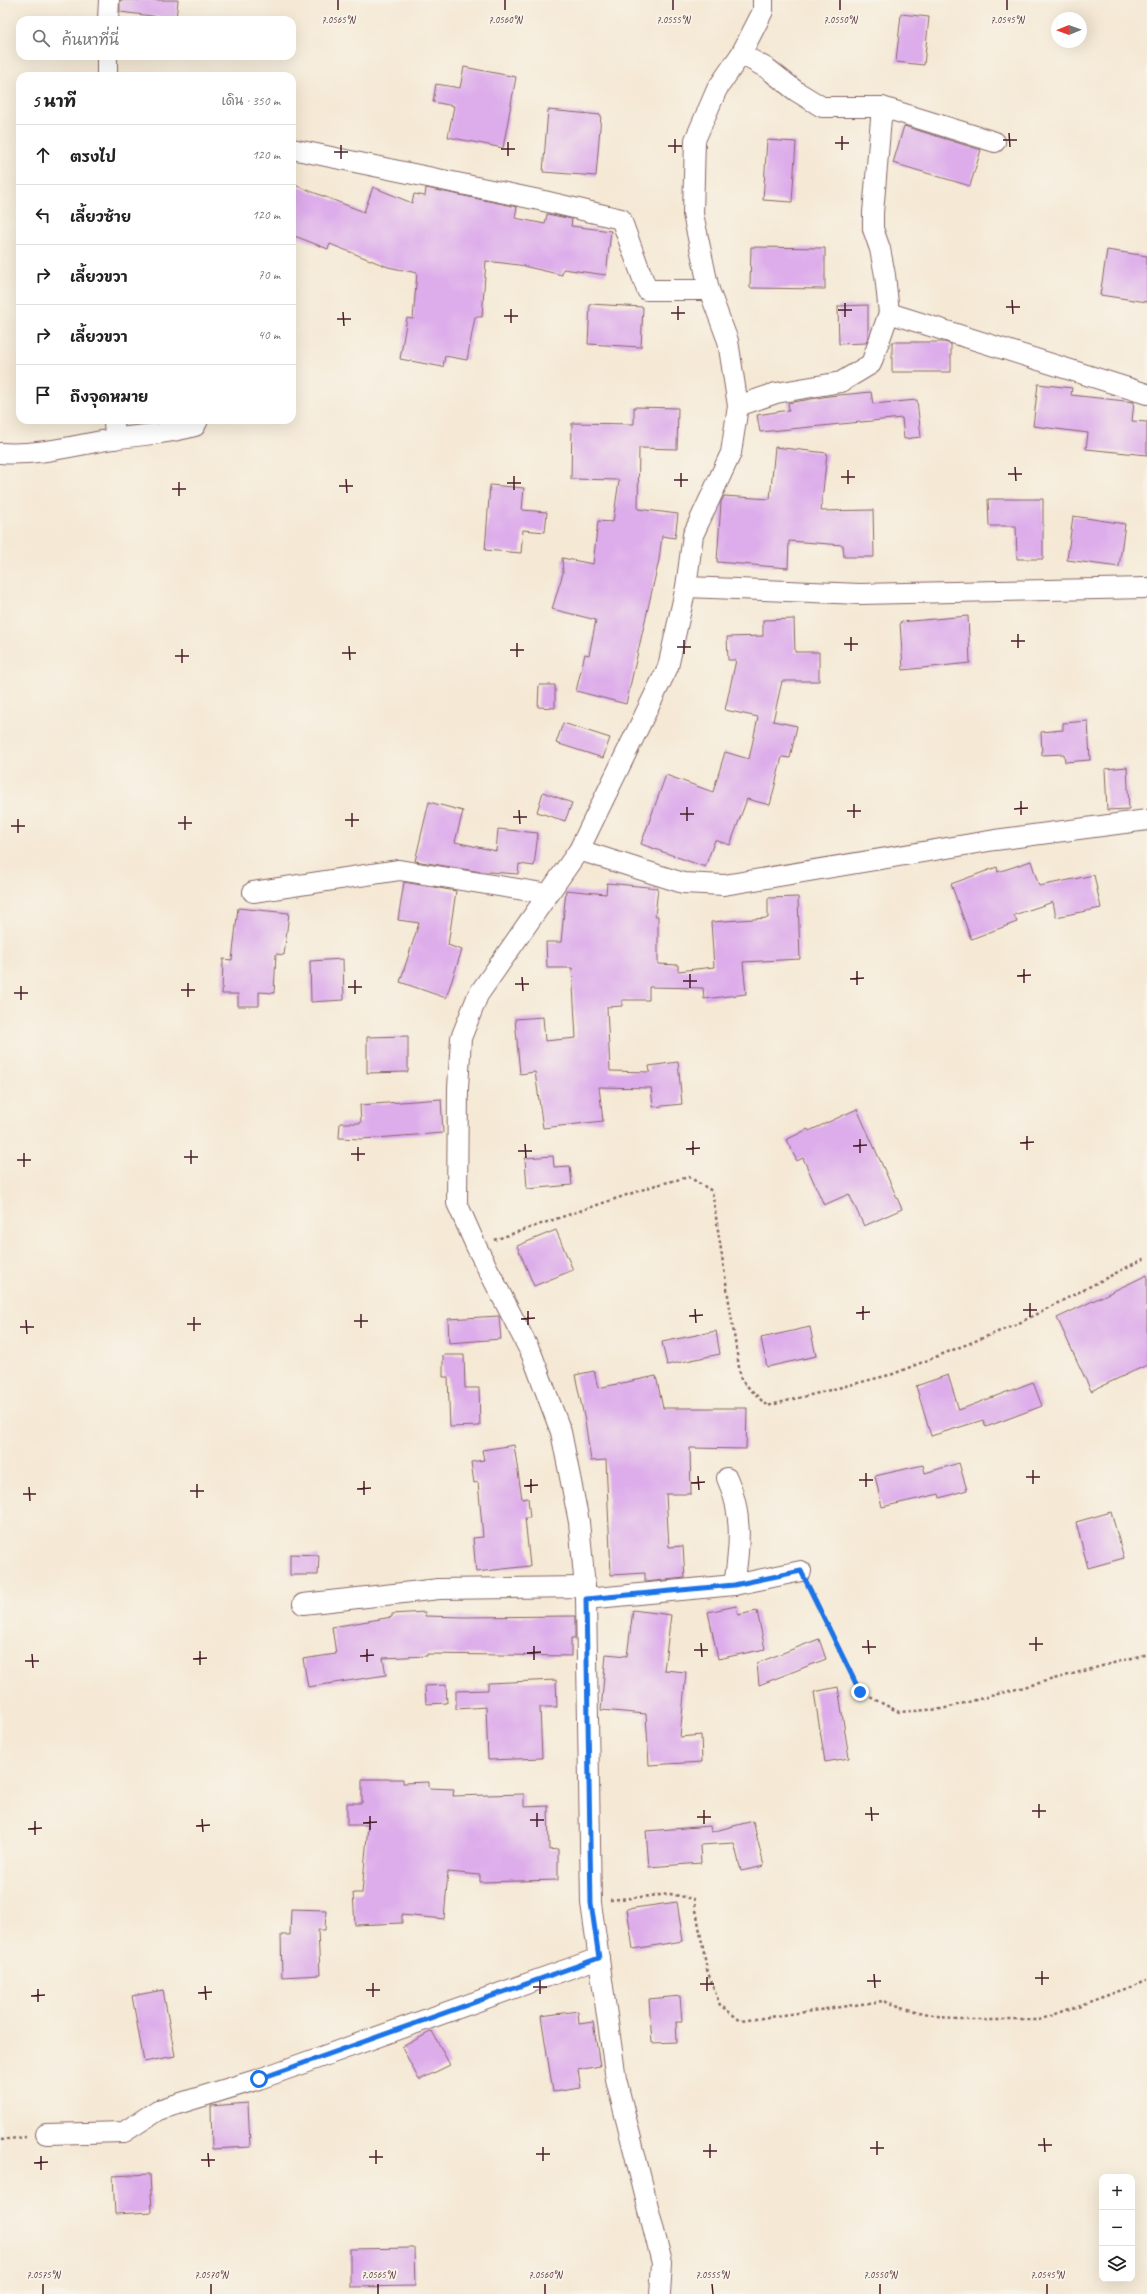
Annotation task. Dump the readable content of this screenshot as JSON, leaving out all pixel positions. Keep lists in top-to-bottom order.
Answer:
{
  "north": "left",
  "page": {
    "search": "ค้นหาที่นี่",
    "heading": ["5 นาที", "เดิน · 350 m"],
    "list": [
      ["ตรงไป", "120 m"],
      ["เลี้ยวซ้าย", "120 m"],
      ["เลี้ยวขวา", "70 m"],
      ["เลี้ยวขวา", "40 m"],
      "ถึงจุดหมาย"
    ],
    "map_buttons": ["+", "−"]
  },
  "coordinates": [
    "7.0565°N",
    "7.0560°N",
    "7.0555°N",
    "7.0550°N",
    "7.0545°N",
    "7.0575°N",
    "7.0570°N"
  ]
}
